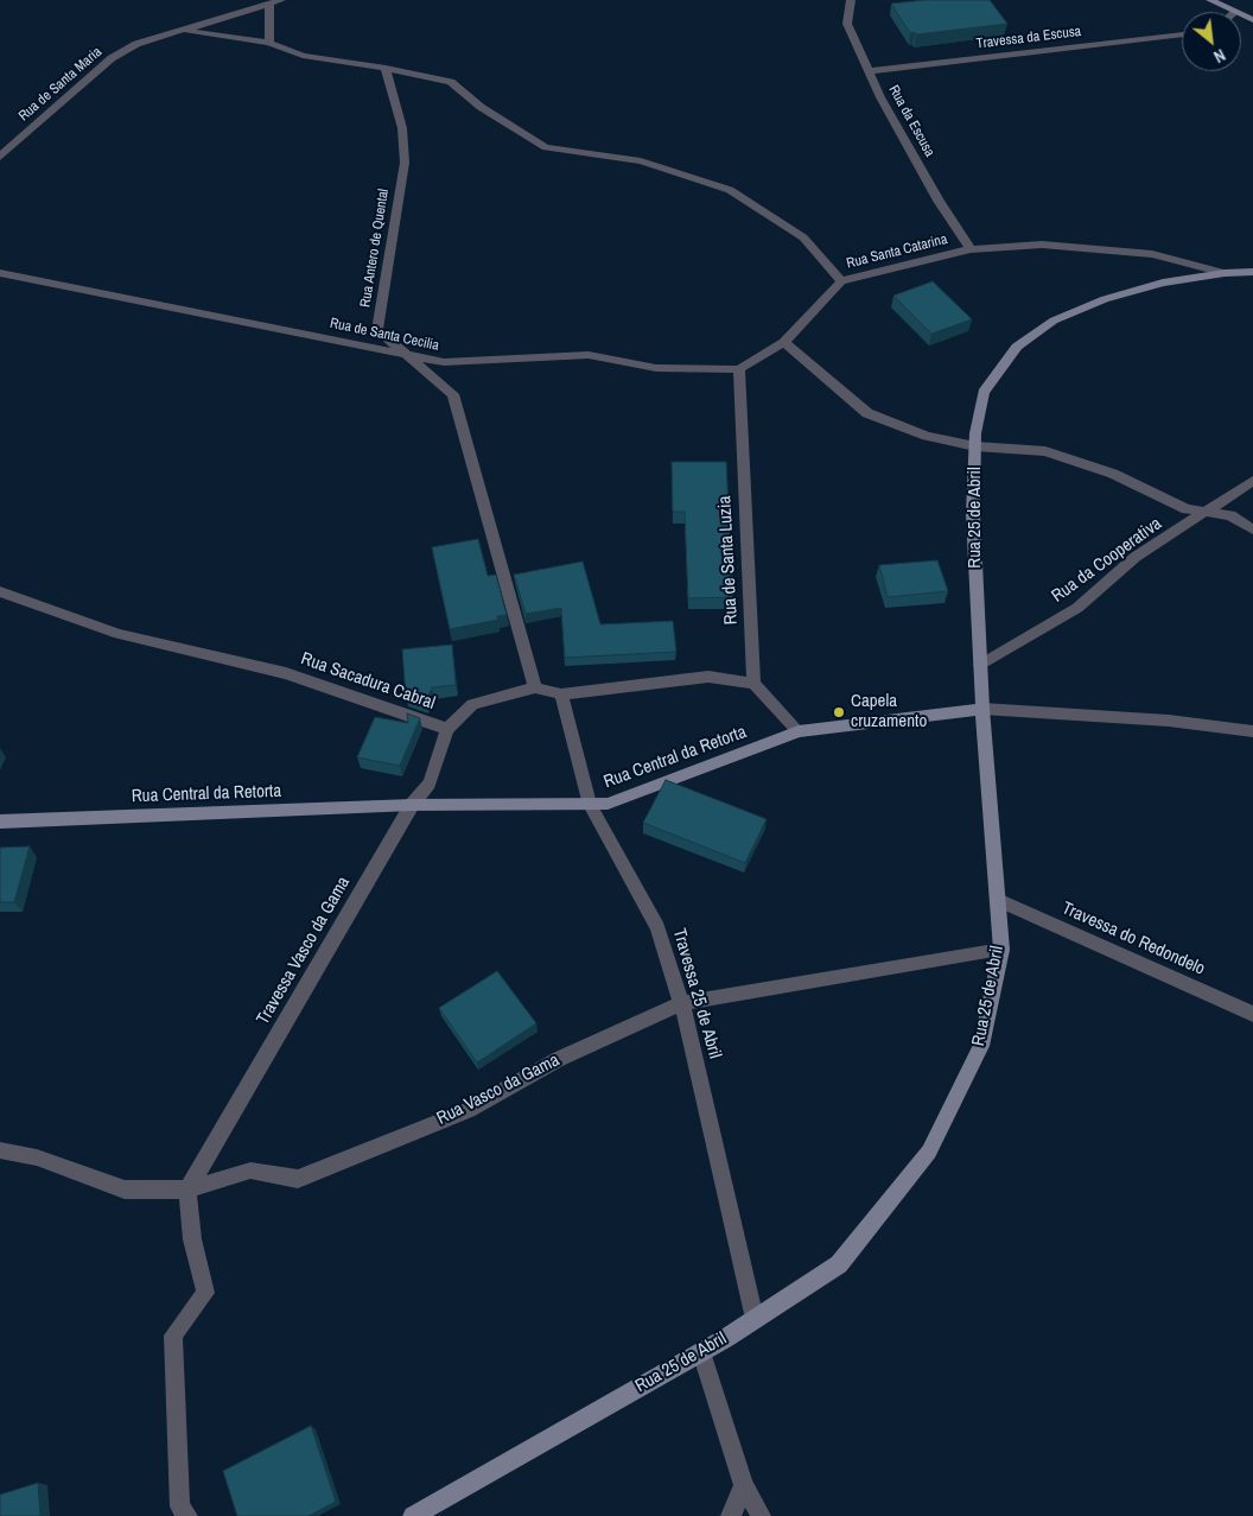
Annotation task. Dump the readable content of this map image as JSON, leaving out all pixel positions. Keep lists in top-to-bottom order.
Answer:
{
  "streets": {
    "street": [
      "Travessa da Escusa",
      "Rua de Santa Maria",
      "Rua da Escusa",
      "Rua Antero de Quental",
      "Rua Santa Catarina",
      "Rua de Santa Cecilia",
      "Rua 25 de Abril",
      "Rua de Santa Luzia",
      "Rua da Cooperativa",
      "Rua Sacadura Cabral",
      "Rua Central da Retorta",
      "Travessa do Redondelo",
      "Travessa Vasco da Gama",
      "Travessa 25 de Abril",
      "Rua Vasco da Gama"
    ]
  },
  "crossings": [
    ["Travessa da Escusa", "Rua da Escusa"],
    ["Rua da Escusa", "Rua Santa Catarina"],
    ["Rua Antero de Quental", "Rua Santa Catarina"],
    ["Rua Antero de Quental", "Rua de Santa Cecilia"],
    ["Rua Antero de Quental", "Rua Sacadura Cabral"],
    ["Rua Santa Catarina", "Rua 25 de Abril"],
    ["Rua de Santa Cecilia", "Rua de Santa Luzia"],
    ["Rua 25 de Abril", "Rua da Cooperativa"],
    ["Rua 25 de Abril", "Rua Central da Retorta"],
    ["Rua 25 de Abril", "Travessa do Redondelo"],
    ["Rua 25 de Abril", "Travessa 25 de Abril"],
    ["Rua 25 de Abril", "Rua Vasco da Gama"],
    ["Rua Sacadura Cabral", "Travessa Vasco da Gama"],
    ["Rua Central da Retorta", "Travessa Vasco da Gama"],
    ["Rua Central da Retorta", "Travessa 25 de Abril"],
    ["Travessa Vasco da Gama", "Rua Vasco da Gama"],
    ["Travessa 25 de Abril", "Rua Vasco da Gama"]
  ],
  "places": ["Capela cruzamento"],
  "north": "bottom right"
}
